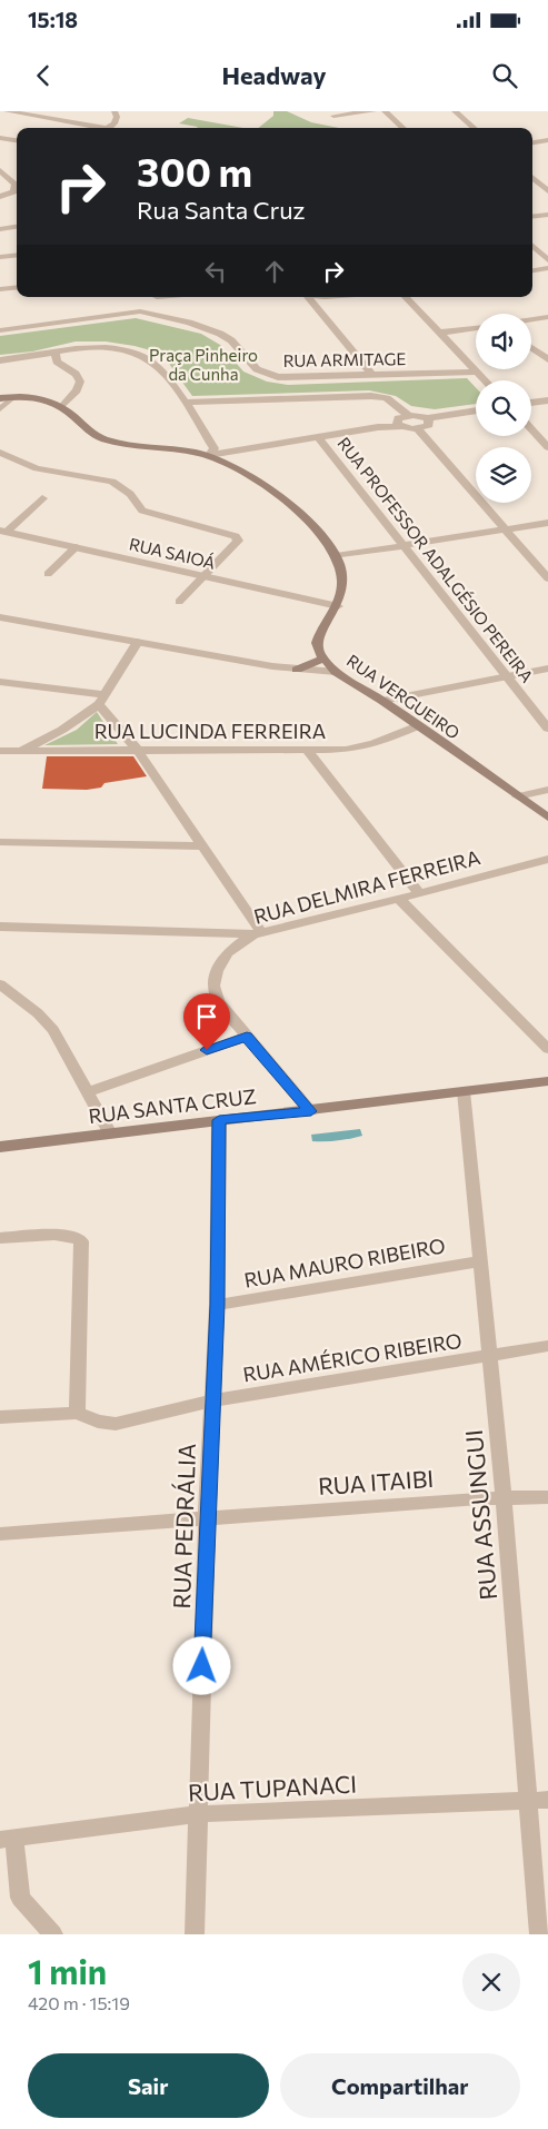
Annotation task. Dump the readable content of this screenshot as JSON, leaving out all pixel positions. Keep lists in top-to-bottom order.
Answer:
{
  "streets": {
    "main road": ["RUA VERGUEIRO", "RUA SANTA CRUZ"],
    "street": [
      "RUA ARMITAGE",
      "RUA SAIOÁ",
      "RUA PROFESSOR ADALGÉSIO PEREIRA",
      "RUA LUCINDA FERREIRA",
      "RUA DELMIRA FERREIRA",
      "RUA MAURO RIBEIRO",
      "RUA AMÉRICO RIBEIRO",
      "RUA ITAIBI",
      "RUA ASSUNGUI",
      "RUA PEDRÁLIA",
      "RUA TUPANACI"
    ]
  },
  "crossings": [
    ["RUA SAIOÁ", "RUA VERGUEIRO"],
    ["RUA VERGUEIRO", "RUA LUCINDA FERREIRA"],
    ["RUA DELMIRA FERREIRA", "RUA SANTA CRUZ"],
    ["RUA SANTA CRUZ", "RUA ASSUNGUI"],
    ["RUA SANTA CRUZ", "RUA PEDRÁLIA"],
    ["RUA MAURO RIBEIRO", "RUA ASSUNGUI"],
    ["RUA MAURO RIBEIRO", "RUA PEDRÁLIA"],
    ["RUA AMÉRICO RIBEIRO", "RUA ASSUNGUI"],
    ["RUA AMÉRICO RIBEIRO", "RUA PEDRÁLIA"],
    ["RUA ITAIBI", "RUA ASSUNGUI"],
    ["RUA ITAIBI", "RUA PEDRÁLIA"],
    ["RUA ASSUNGUI", "RUA TUPANACI"],
    ["RUA PEDRÁLIA", "RUA TUPANACI"]
  ],
  "parks": ["Praça Pinheiro da Cunha"],
  "page": {
    "status": "15:18",
    "header": "Headway",
    "turn": ["300 m", "Rua Santa Cruz"],
    "heading": ["1 min", "420 m · 15:19"],
    "buttons": ["Sair", "Compartilhar"]
  }
}
